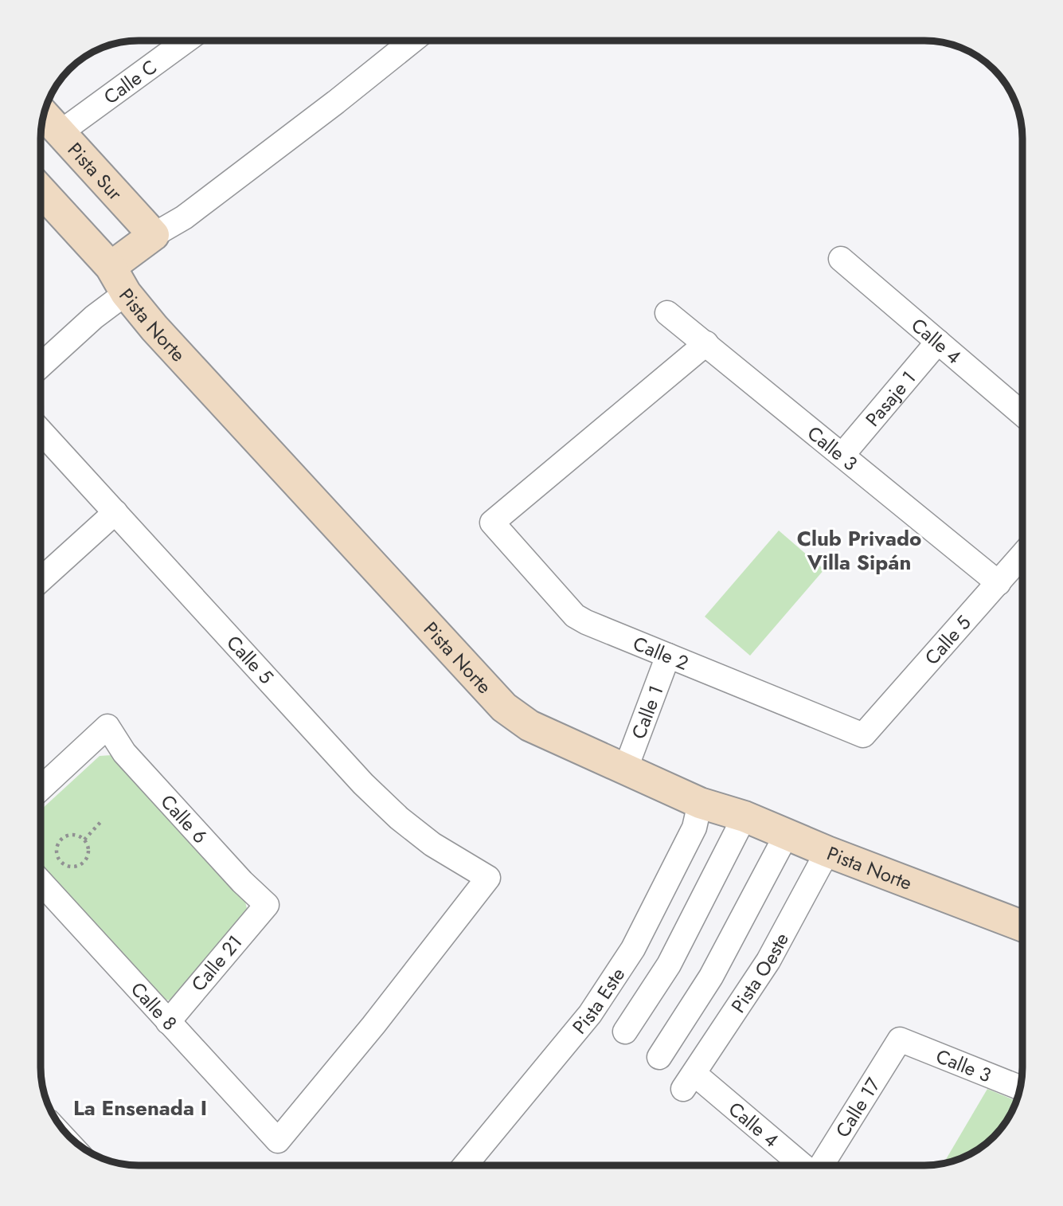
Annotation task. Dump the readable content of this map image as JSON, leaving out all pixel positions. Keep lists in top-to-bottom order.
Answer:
{
  "streets": {
    "street": [
      "Calle C",
      "Pista Sur",
      "Pista Norte",
      "Calle 4",
      "Pasaje 1",
      "Calle 3",
      "Calle 5",
      "Calle 2",
      "Calle 1",
      "Calle 6",
      "Calle 21",
      "Pista Oeste",
      "Pista Este",
      "Calle 8",
      "Calle 17"
    ]
  },
  "crossings": [
    ["Calle C", "Pista Sur"],
    ["Pista Norte", "Calle 1"],
    ["Pista Norte", "Pista Oeste"],
    ["Pista Norte", "Pista Este"],
    ["Calle 4", "Pasaje 1"],
    ["Calle 4", "Pista Oeste"],
    ["Pasaje 1", "Calle 3"],
    ["Calle 3", "Calle 5"],
    ["Calle 3", "Calle 2"],
    ["Calle 3", "Calle 17"],
    ["Calle 5", "Calle 2"],
    ["Calle 5", "Calle 8"],
    ["Calle 2", "Calle 1"],
    ["Calle 6", "Calle 21"],
    ["Calle 21", "Calle 8"]
  ],
  "districts": ["Club Privado Villa Sipán", "La Ensenada I"]
}
